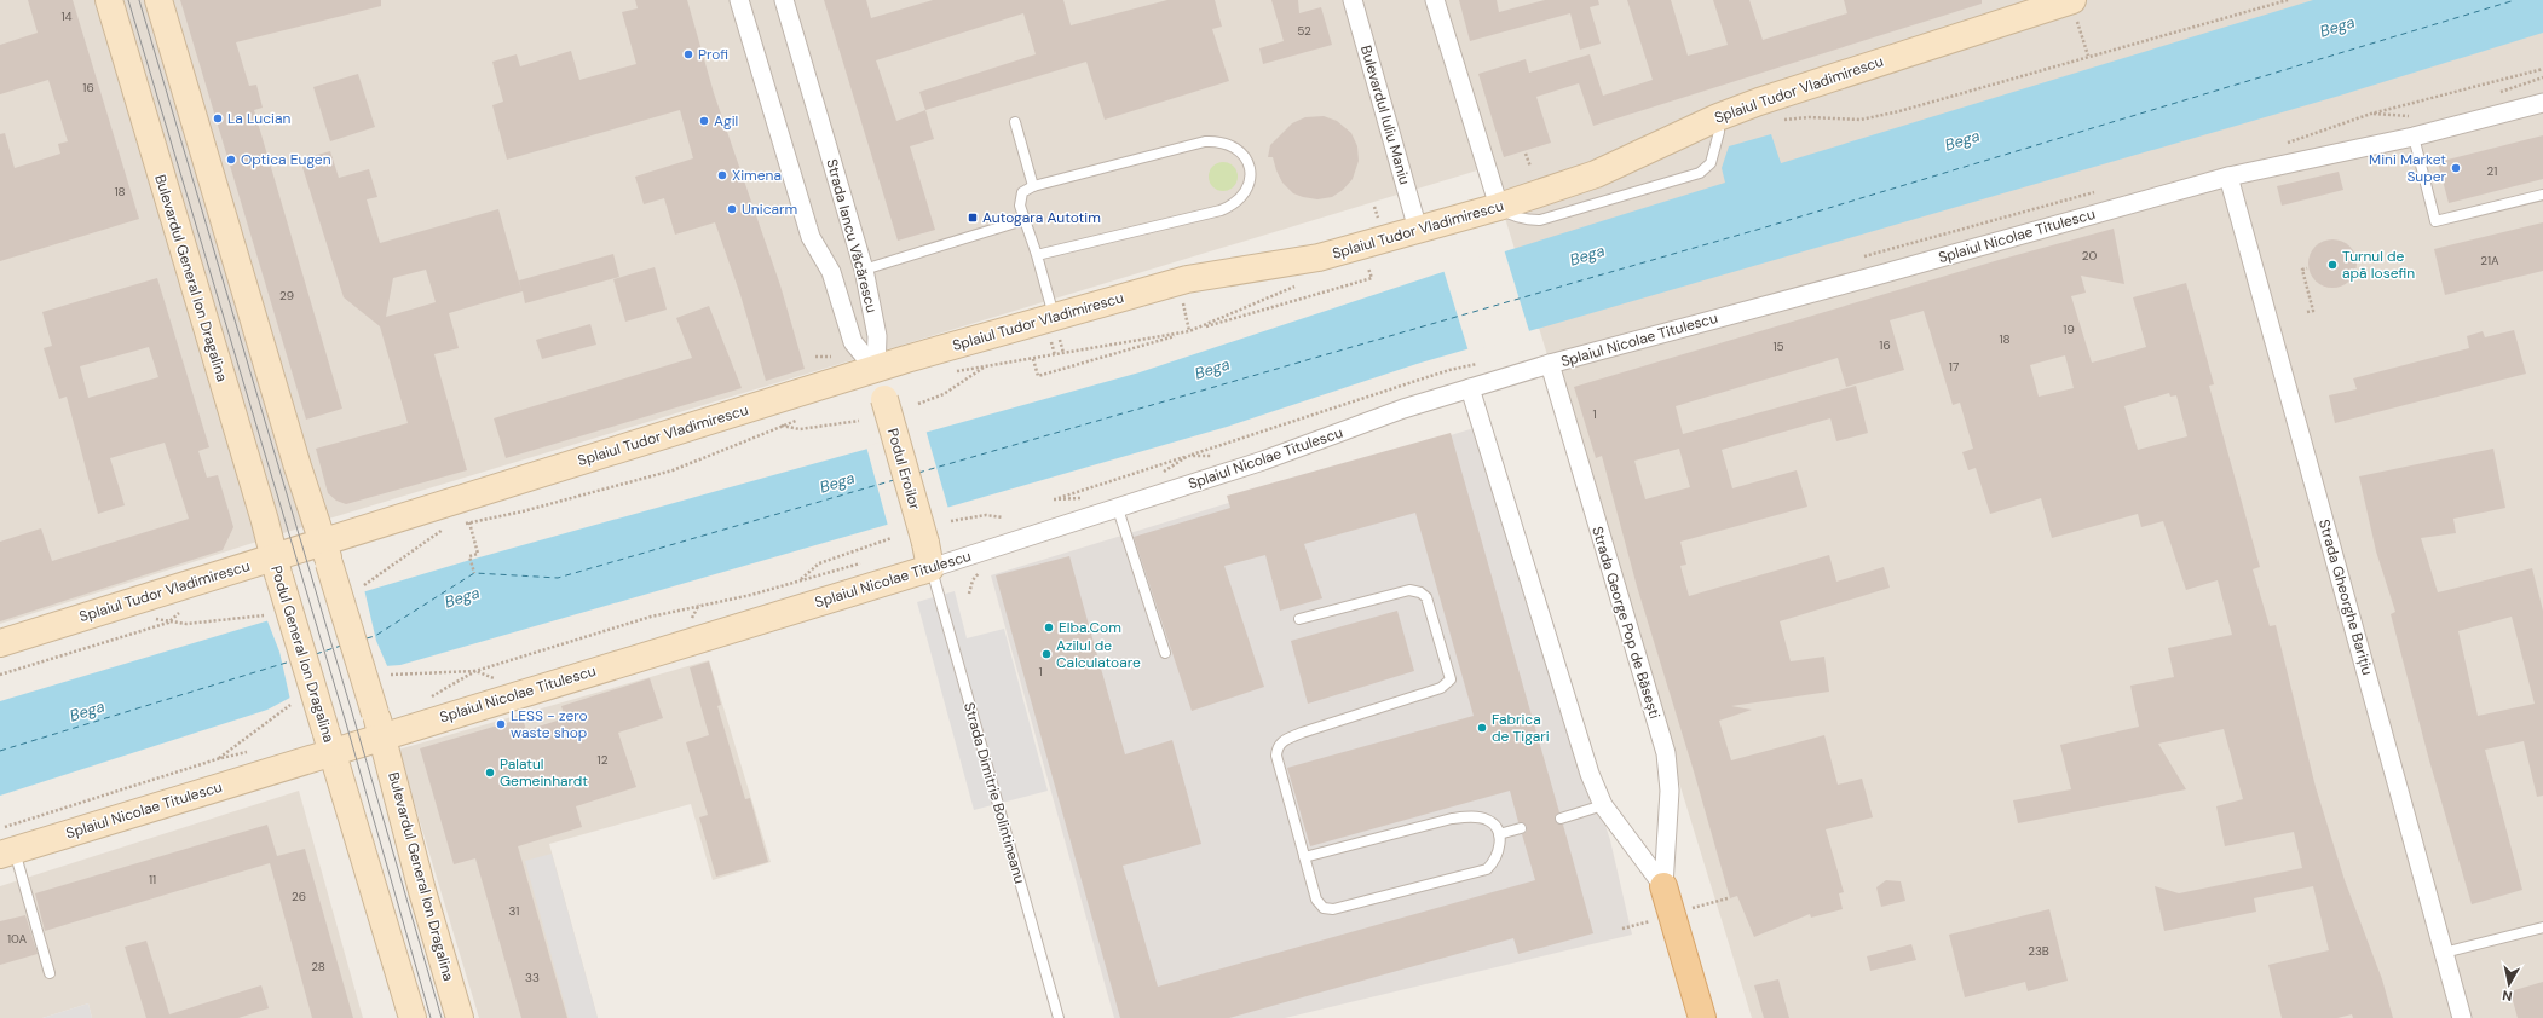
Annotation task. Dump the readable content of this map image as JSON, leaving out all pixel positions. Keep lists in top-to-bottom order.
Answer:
{
  "streets": {
    "main road": ["Strada George Pop de Băsești"],
    "street": [
      "Splaiul Tudor Vladimirescu",
      "Bulevardul Iuliu Maniu",
      "Strada Iancu Văcărescu",
      "Splaiul Nicolae Titulescu",
      "Bulevardul General Ion Dragalina",
      "Podul Eroilor",
      "Strada Gheorghe Barițiu",
      "Podul General Ion Dragalina"
    ],
    "lane": ["Strada Dimitrie Bolintineanu"]
  },
  "crossings": [
    ["Splaiul Tudor Vladimirescu", "Bulevardul Iuliu Maniu"],
    ["Splaiul Tudor Vladimirescu", "Strada Iancu Văcărescu"],
    ["Splaiul Tudor Vladimirescu", "Bulevardul General Ion Dragalina"],
    ["Splaiul Tudor Vladimirescu", "Podul Eroilor"],
    ["Splaiul Tudor Vladimirescu", "Podul General Ion Dragalina"],
    ["Strada Iancu Văcărescu", "Podul Eroilor"],
    ["Splaiul Nicolae Titulescu", "Bulevardul General Ion Dragalina"],
    ["Splaiul Nicolae Titulescu", "Podul Eroilor"],
    ["Splaiul Nicolae Titulescu", "Strada Gheorghe Barițiu"],
    ["Splaiul Nicolae Titulescu", "Strada George Pop de Băsești"],
    ["Splaiul Nicolae Titulescu", "Podul General Ion Dragalina"],
    ["Splaiul Nicolae Titulescu", "Strada Dimitrie Bolintineanu"],
    ["Bulevardul General Ion Dragalina", "Podul General Ion Dragalina"],
    ["Podul Eroilor", "Strada Dimitrie Bolintineanu"]
  ],
  "water": ["Bega"],
  "places": {
    "other": [
      "Profi",
      "La Lucian",
      "Agil",
      "Optica Eugen",
      "Mini Market Super",
      "Ximena",
      "Unicarm",
      "Turnul de apă Iosefin",
      "Elba.Com",
      "Azilul de Calculatoare",
      "LESS - zero waste shop",
      "Fabrica de Tigari",
      "Palatul Gemeinhardt"
    ],
    "transit": ["Autogara Autotim"]
  },
  "house_numbers": [
    "14",
    "52",
    "16",
    "21",
    "18",
    "20",
    "21A",
    "29",
    "19",
    "18",
    "16",
    "15",
    "17",
    "1",
    "1",
    "12",
    "11",
    "26",
    "31",
    "10A",
    "23B",
    "28",
    "33"
  ],
  "north": "bottom"
}
